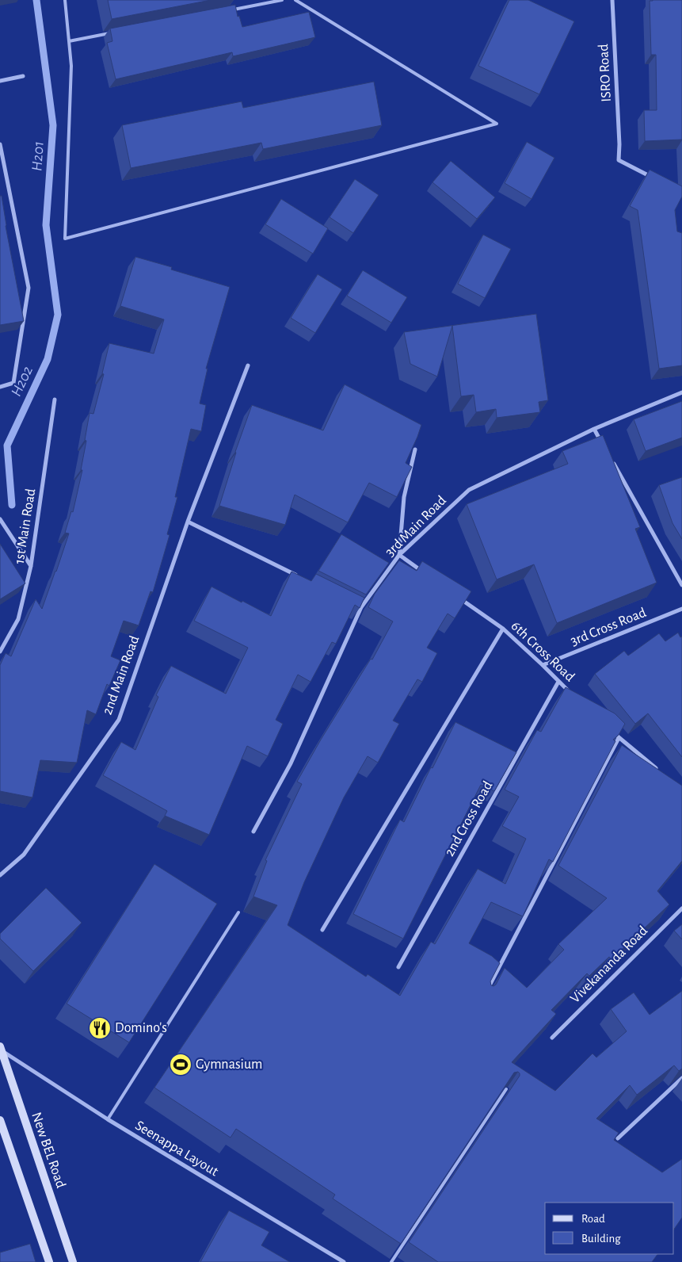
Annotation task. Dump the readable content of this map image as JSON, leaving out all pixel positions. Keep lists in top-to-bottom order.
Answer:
{
  "streets": {
    "main road": ["New BEL Road"],
    "street": [
      "ISRO Road",
      "1st Main Road",
      "3rd Main Road",
      "3rd Cross Road",
      "6th Cross Road",
      "2nd Main Road",
      "2nd Cross Road",
      "Vivekananda Road",
      "Seenappa Layout"
    ]
  },
  "crossings": [
    ["3rd Cross Road", "6th Cross Road"],
    ["6th Cross Road", "2nd Cross Road"],
    ["Seenappa Layout", "New BEL Road"]
  ],
  "water": ["H201", "H202"],
  "places": {
    "restaurant": ["Domino's"],
    "sports": ["Gymnasium"]
  },
  "legend": ["Road", "Building"]
}
